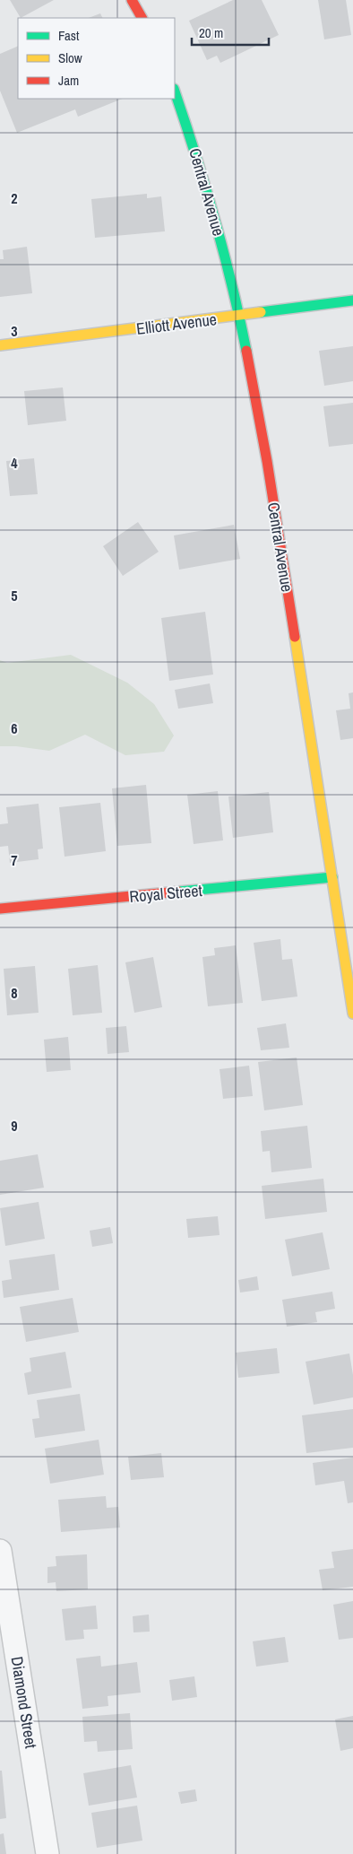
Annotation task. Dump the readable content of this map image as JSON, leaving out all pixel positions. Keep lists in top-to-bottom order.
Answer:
{
  "streets": {
    "street": [
      "Central Avenue",
      "Elliott Avenue",
      "Royal Street",
      "Diamond Street"
    ]
  },
  "crossings": [
    ["Central Avenue", "Elliott Avenue"],
    ["Central Avenue", "Royal Street"]
  ],
  "legend": ["Fast", "Slow", "Jam"],
  "scale_bar": "20 m",
  "grid": {
    "rows": [
      "2",
      "3",
      "4",
      "5",
      "6",
      "7",
      "8",
      "9"
    ]
  }
}
